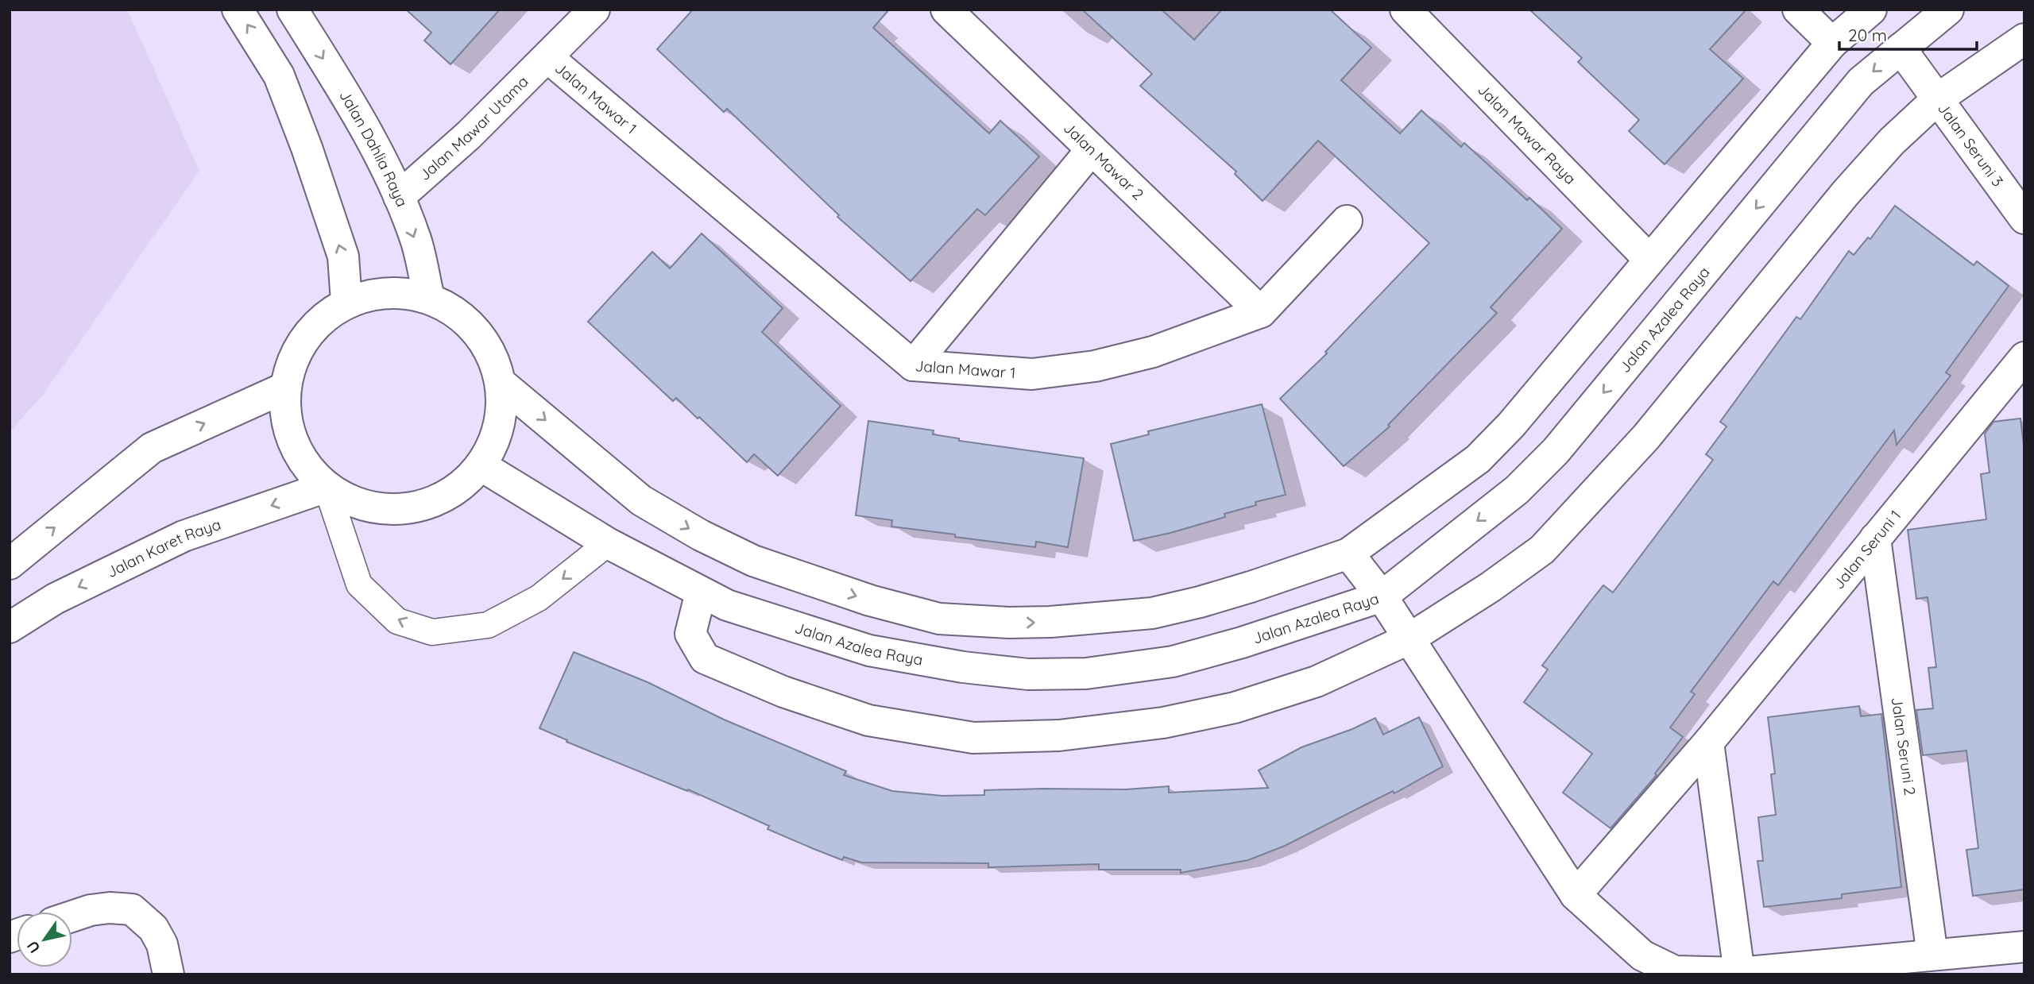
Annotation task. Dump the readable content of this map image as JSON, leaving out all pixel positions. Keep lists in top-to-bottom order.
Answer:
{
  "streets": {
    "street": [
      "Jalan Mawar 1",
      "Jalan Mawar Utama",
      "Jalan Mawar Raya",
      "Jalan Seruni 3",
      "Jalan Dahlia Raya",
      "Jalan Mawar 2",
      "Jalan Azalea Raya",
      "Jalan Karet Raya",
      "Jalan Seruni 1",
      "Jalan Seruni 2"
    ]
  },
  "crossings": [
    ["Jalan Mawar 1", "Jalan Mawar Utama"],
    ["Jalan Mawar 1", "Jalan Mawar 2"],
    ["Jalan Mawar Utama", "Jalan Dahlia Raya"],
    ["Jalan Seruni 3", "Jalan Azalea Raya"],
    ["Jalan Seruni 1", "Jalan Seruni 2"]
  ],
  "scale_bar": "20 m",
  "north": "bottom left"
}
